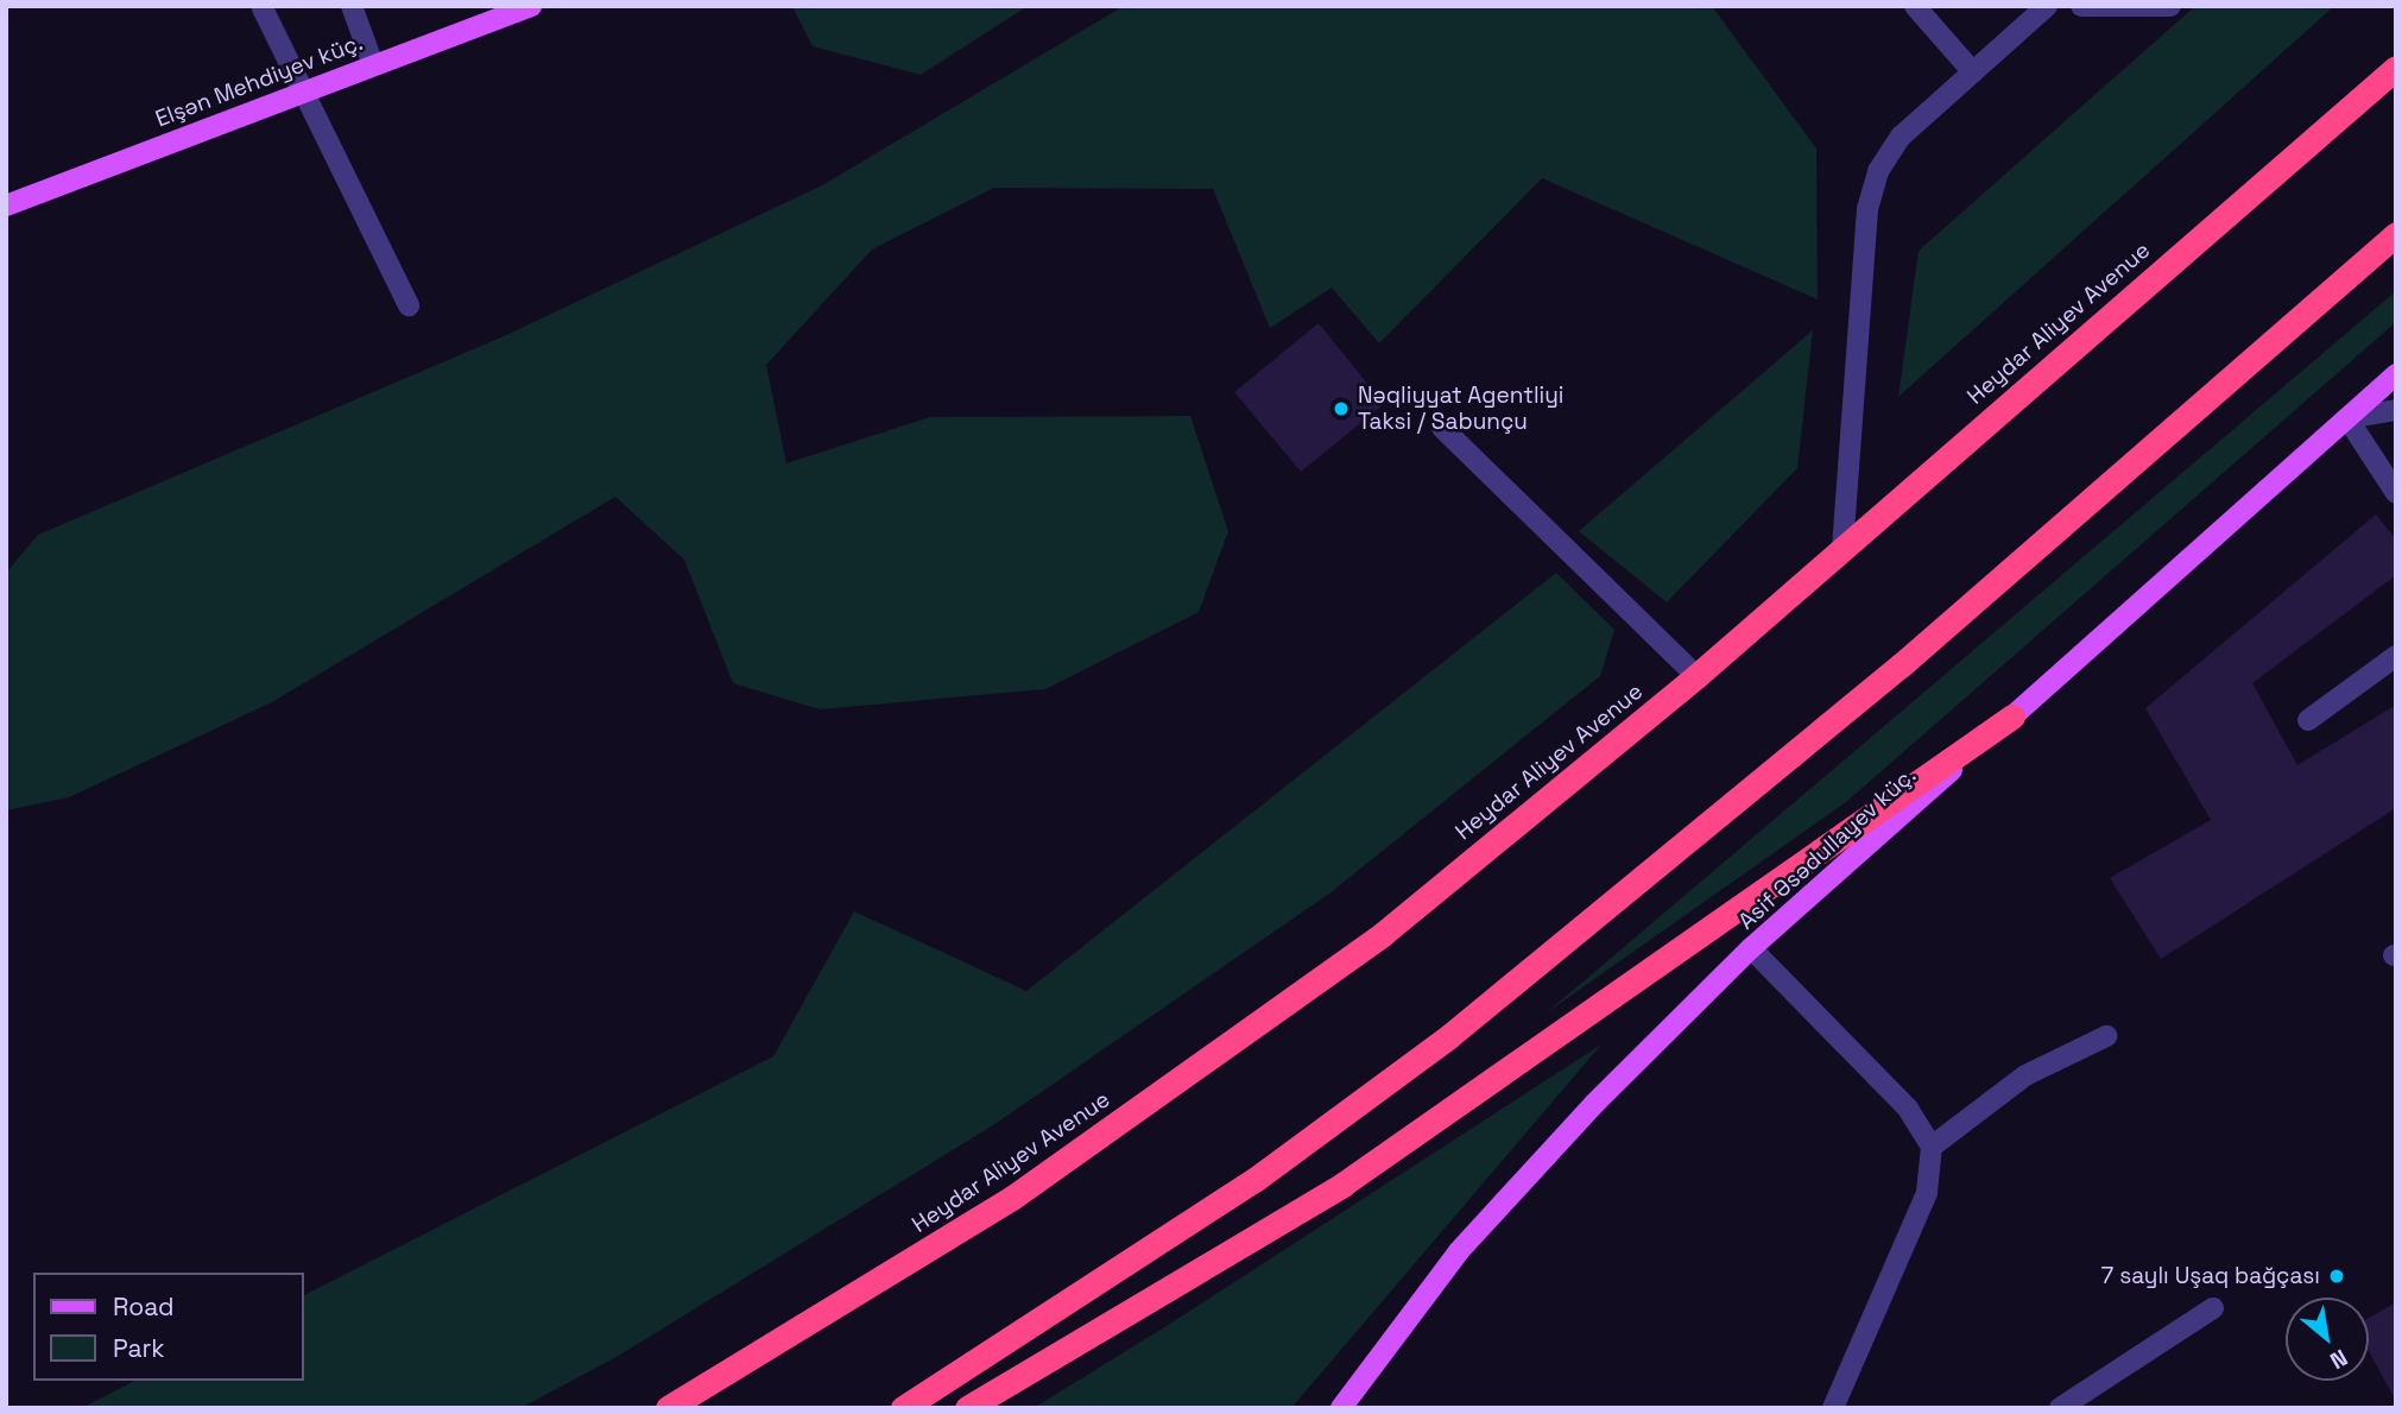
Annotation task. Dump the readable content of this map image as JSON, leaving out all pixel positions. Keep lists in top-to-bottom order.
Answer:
{
  "streets": {
    "highway": ["Heydar Aliyev Avenue"],
    "main road": ["Elşən Mehdiyev küç.", "Asif Əsədullayev küç."]
  },
  "places": ["Nəqliyyat Agentliyi Taksi / Sabunçu", "7 saylı Uşaq bağçası"],
  "legend": ["Road", "Park"],
  "north": "bottom right"
}
